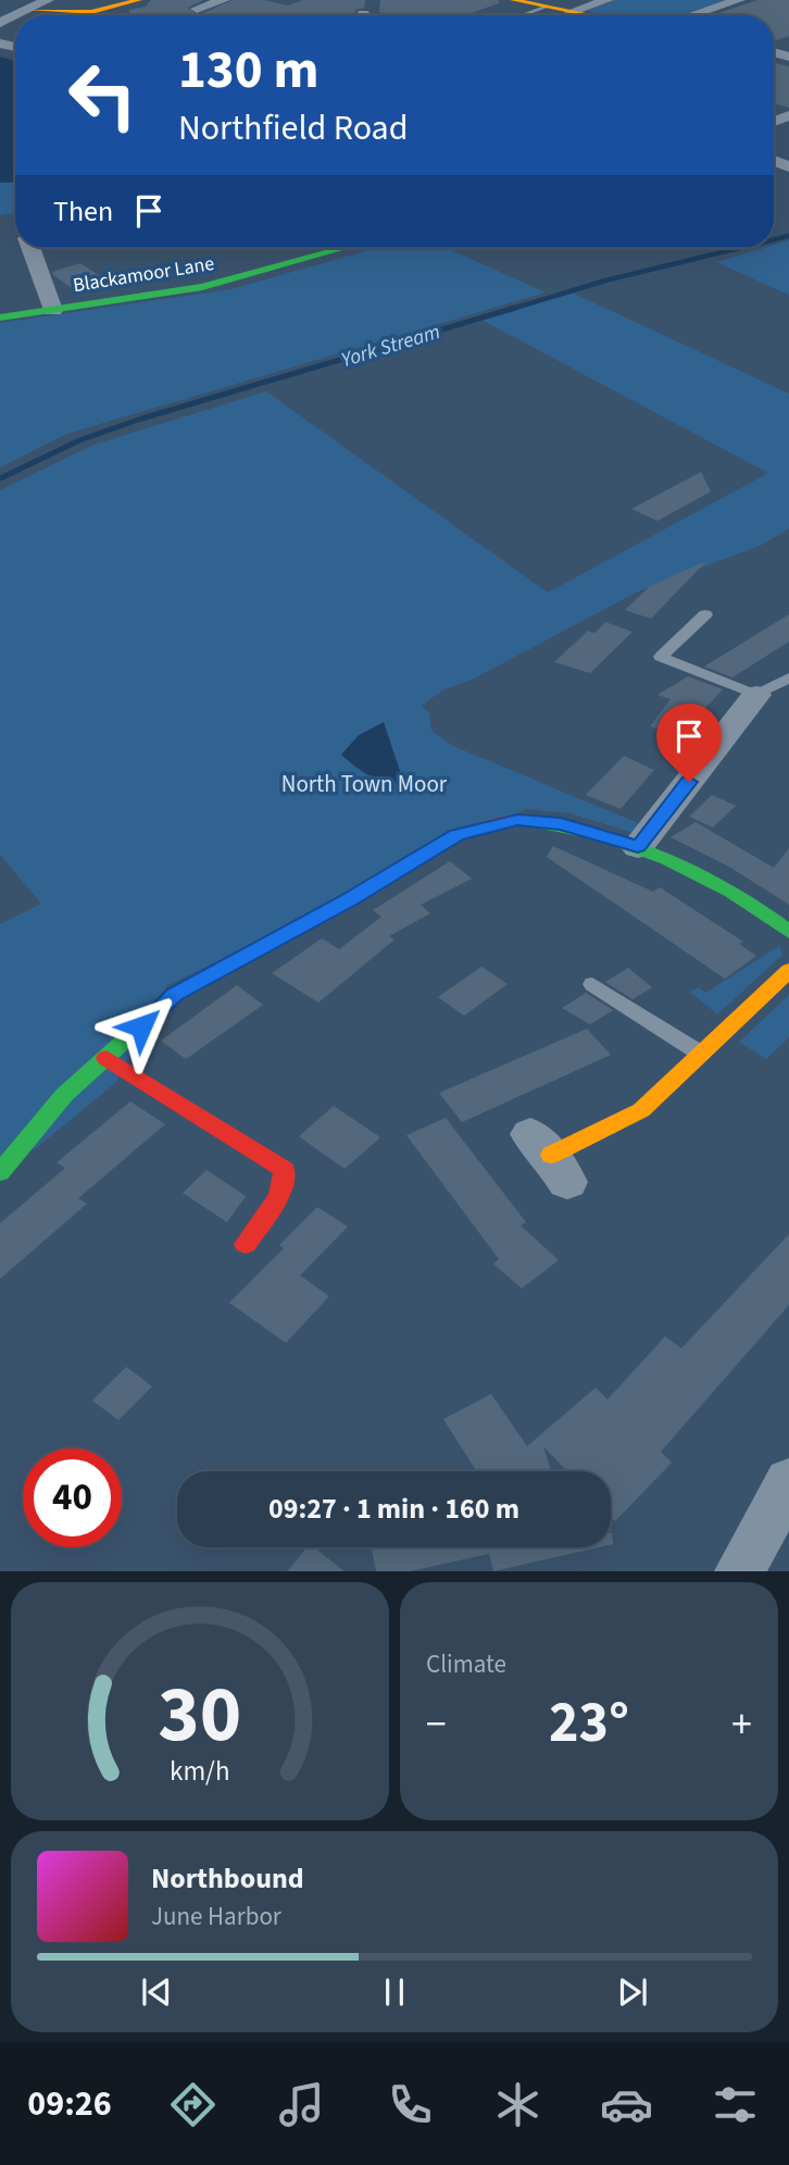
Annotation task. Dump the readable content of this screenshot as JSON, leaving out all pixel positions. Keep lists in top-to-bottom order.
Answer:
{
  "streets": {
    "street": ["Blackamoor Lane"]
  },
  "water": ["York Stream"],
  "parks": ["North Town Moor"],
  "page": {
    "turn": ["130 m", "Northfield Road"],
    "then": "Then",
    "limit": "40",
    "trip": "09:27 · 1 min · 160 m",
    "tile": "Climate",
    "heat": ["−", "23°", "+"],
    "song": ["Northbound", "June Harbor"],
    "tabs": "09:26",
    "gauge": ["30", "km/h"]
  }
}
